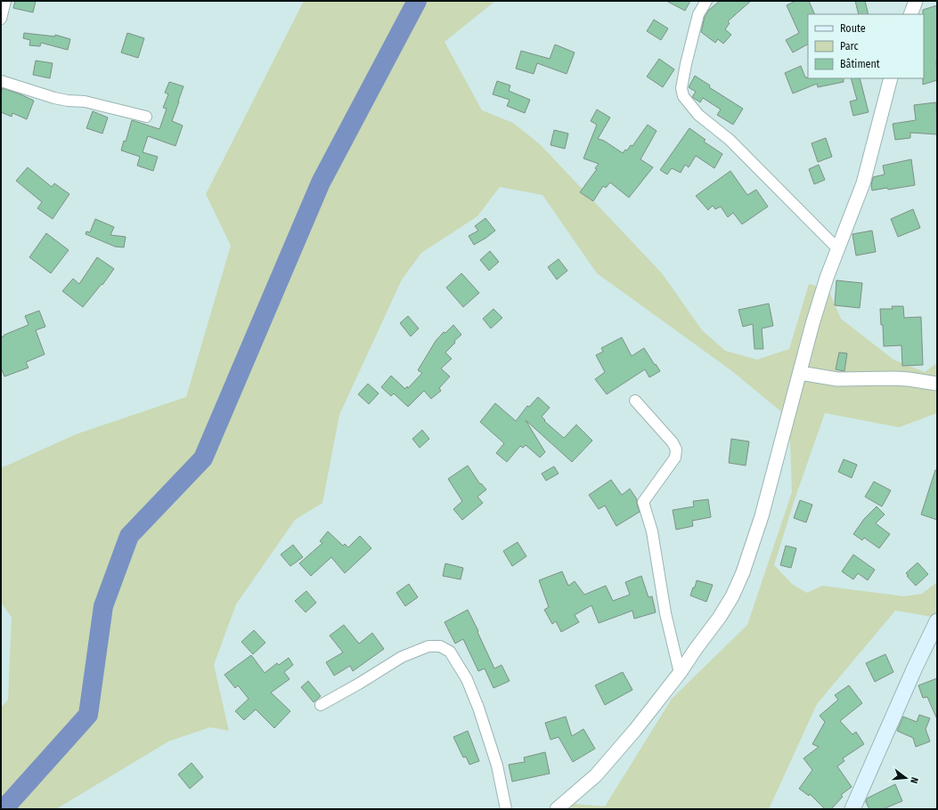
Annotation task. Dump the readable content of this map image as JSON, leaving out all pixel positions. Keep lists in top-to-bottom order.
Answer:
{
  "legend": ["Route", "Parc", "Bâtiment"],
  "north": "right"
}
